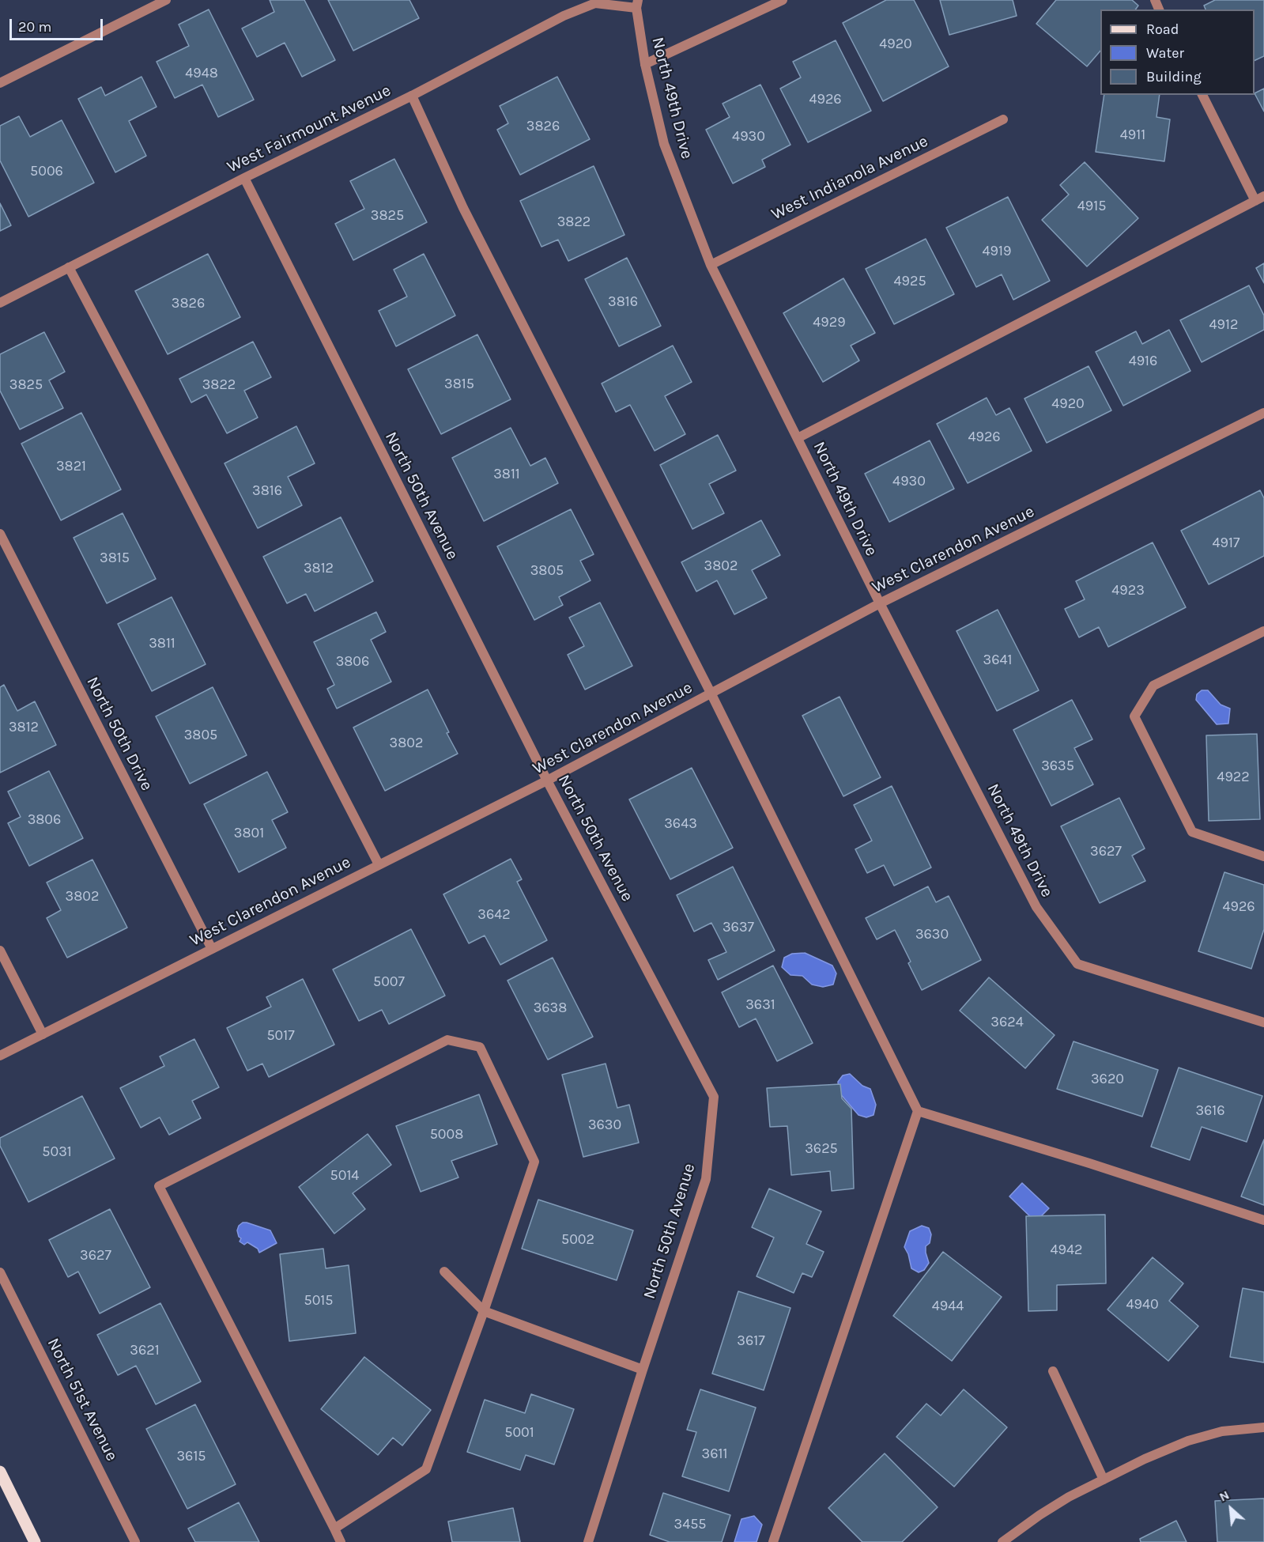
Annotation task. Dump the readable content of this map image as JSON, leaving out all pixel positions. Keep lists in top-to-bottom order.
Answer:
{
  "streets": {
    "street": [
      "North 49th Drive",
      "West Fairmount Avenue",
      "West Indianola Avenue",
      "North 50th Avenue",
      "West Clarendon Avenue",
      "North 50th Drive",
      "North 51st Avenue"
    ]
  },
  "crossings": [
    ["North 49th Drive", "West Fairmount Avenue"],
    ["North 49th Drive", "West Indianola Avenue"],
    ["North 49th Drive", "West Clarendon Avenue"],
    ["West Fairmount Avenue", "North 50th Avenue"],
    ["North 50th Avenue", "West Clarendon Avenue"],
    ["West Clarendon Avenue", "North 50th Drive"]
  ],
  "house_numbers": [
    "4920",
    "4948",
    "4926",
    "3826",
    "4911",
    "4930",
    "5006",
    "4915",
    "3825",
    "3822",
    "4919",
    "4925",
    "3816",
    "3826",
    "4929",
    "4912",
    "4916",
    "3815",
    "3825",
    "3822",
    "4920",
    "4926",
    "3821",
    "3811",
    "4930",
    "3816",
    "4917",
    "3815",
    "3802",
    "3812",
    "3805",
    "4923",
    "3811",
    "3641",
    "3806",
    "3812",
    "3805",
    "3802",
    "3635",
    "4922",
    "3806",
    "3643",
    "3801",
    "3627",
    "3802",
    "4926",
    "3642",
    "3637",
    "3630",
    "5007",
    "3631",
    "3638",
    "3624",
    "5017",
    "3620",
    "3616",
    "3630",
    "5008",
    "3625",
    "5031",
    "5014",
    "5002",
    "4942",
    "3627",
    "5015",
    "4940",
    "4944",
    "3617",
    "3621",
    "5001",
    "3611",
    "3615",
    "3455"
  ],
  "legend": ["Road", "Water", "Building"],
  "scale_bar": "20 m",
  "north": "top left"
}
